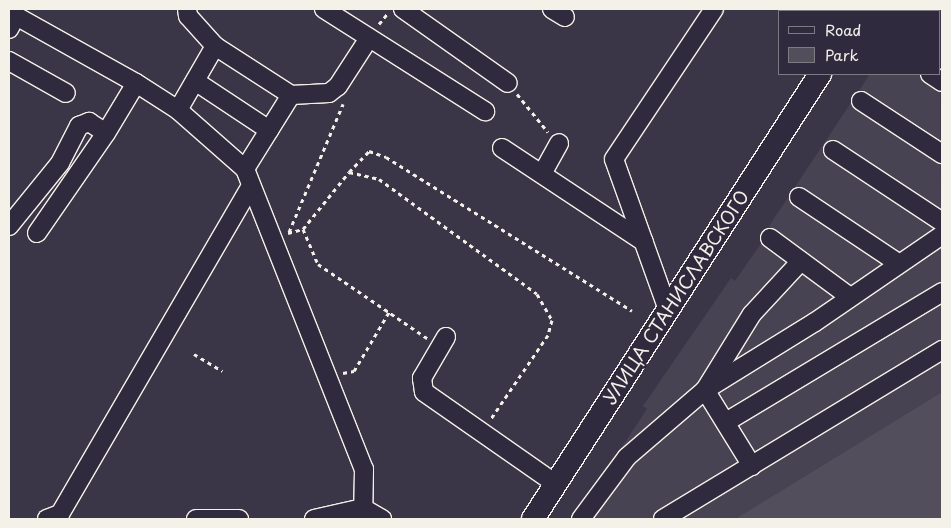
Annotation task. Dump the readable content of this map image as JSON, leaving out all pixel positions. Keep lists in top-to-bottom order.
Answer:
{
  "streets": {
    "main road": ["УЛИЦА СТАНИСЛАВСКОГО"]
  },
  "legend": ["Road", "Park"]
}
